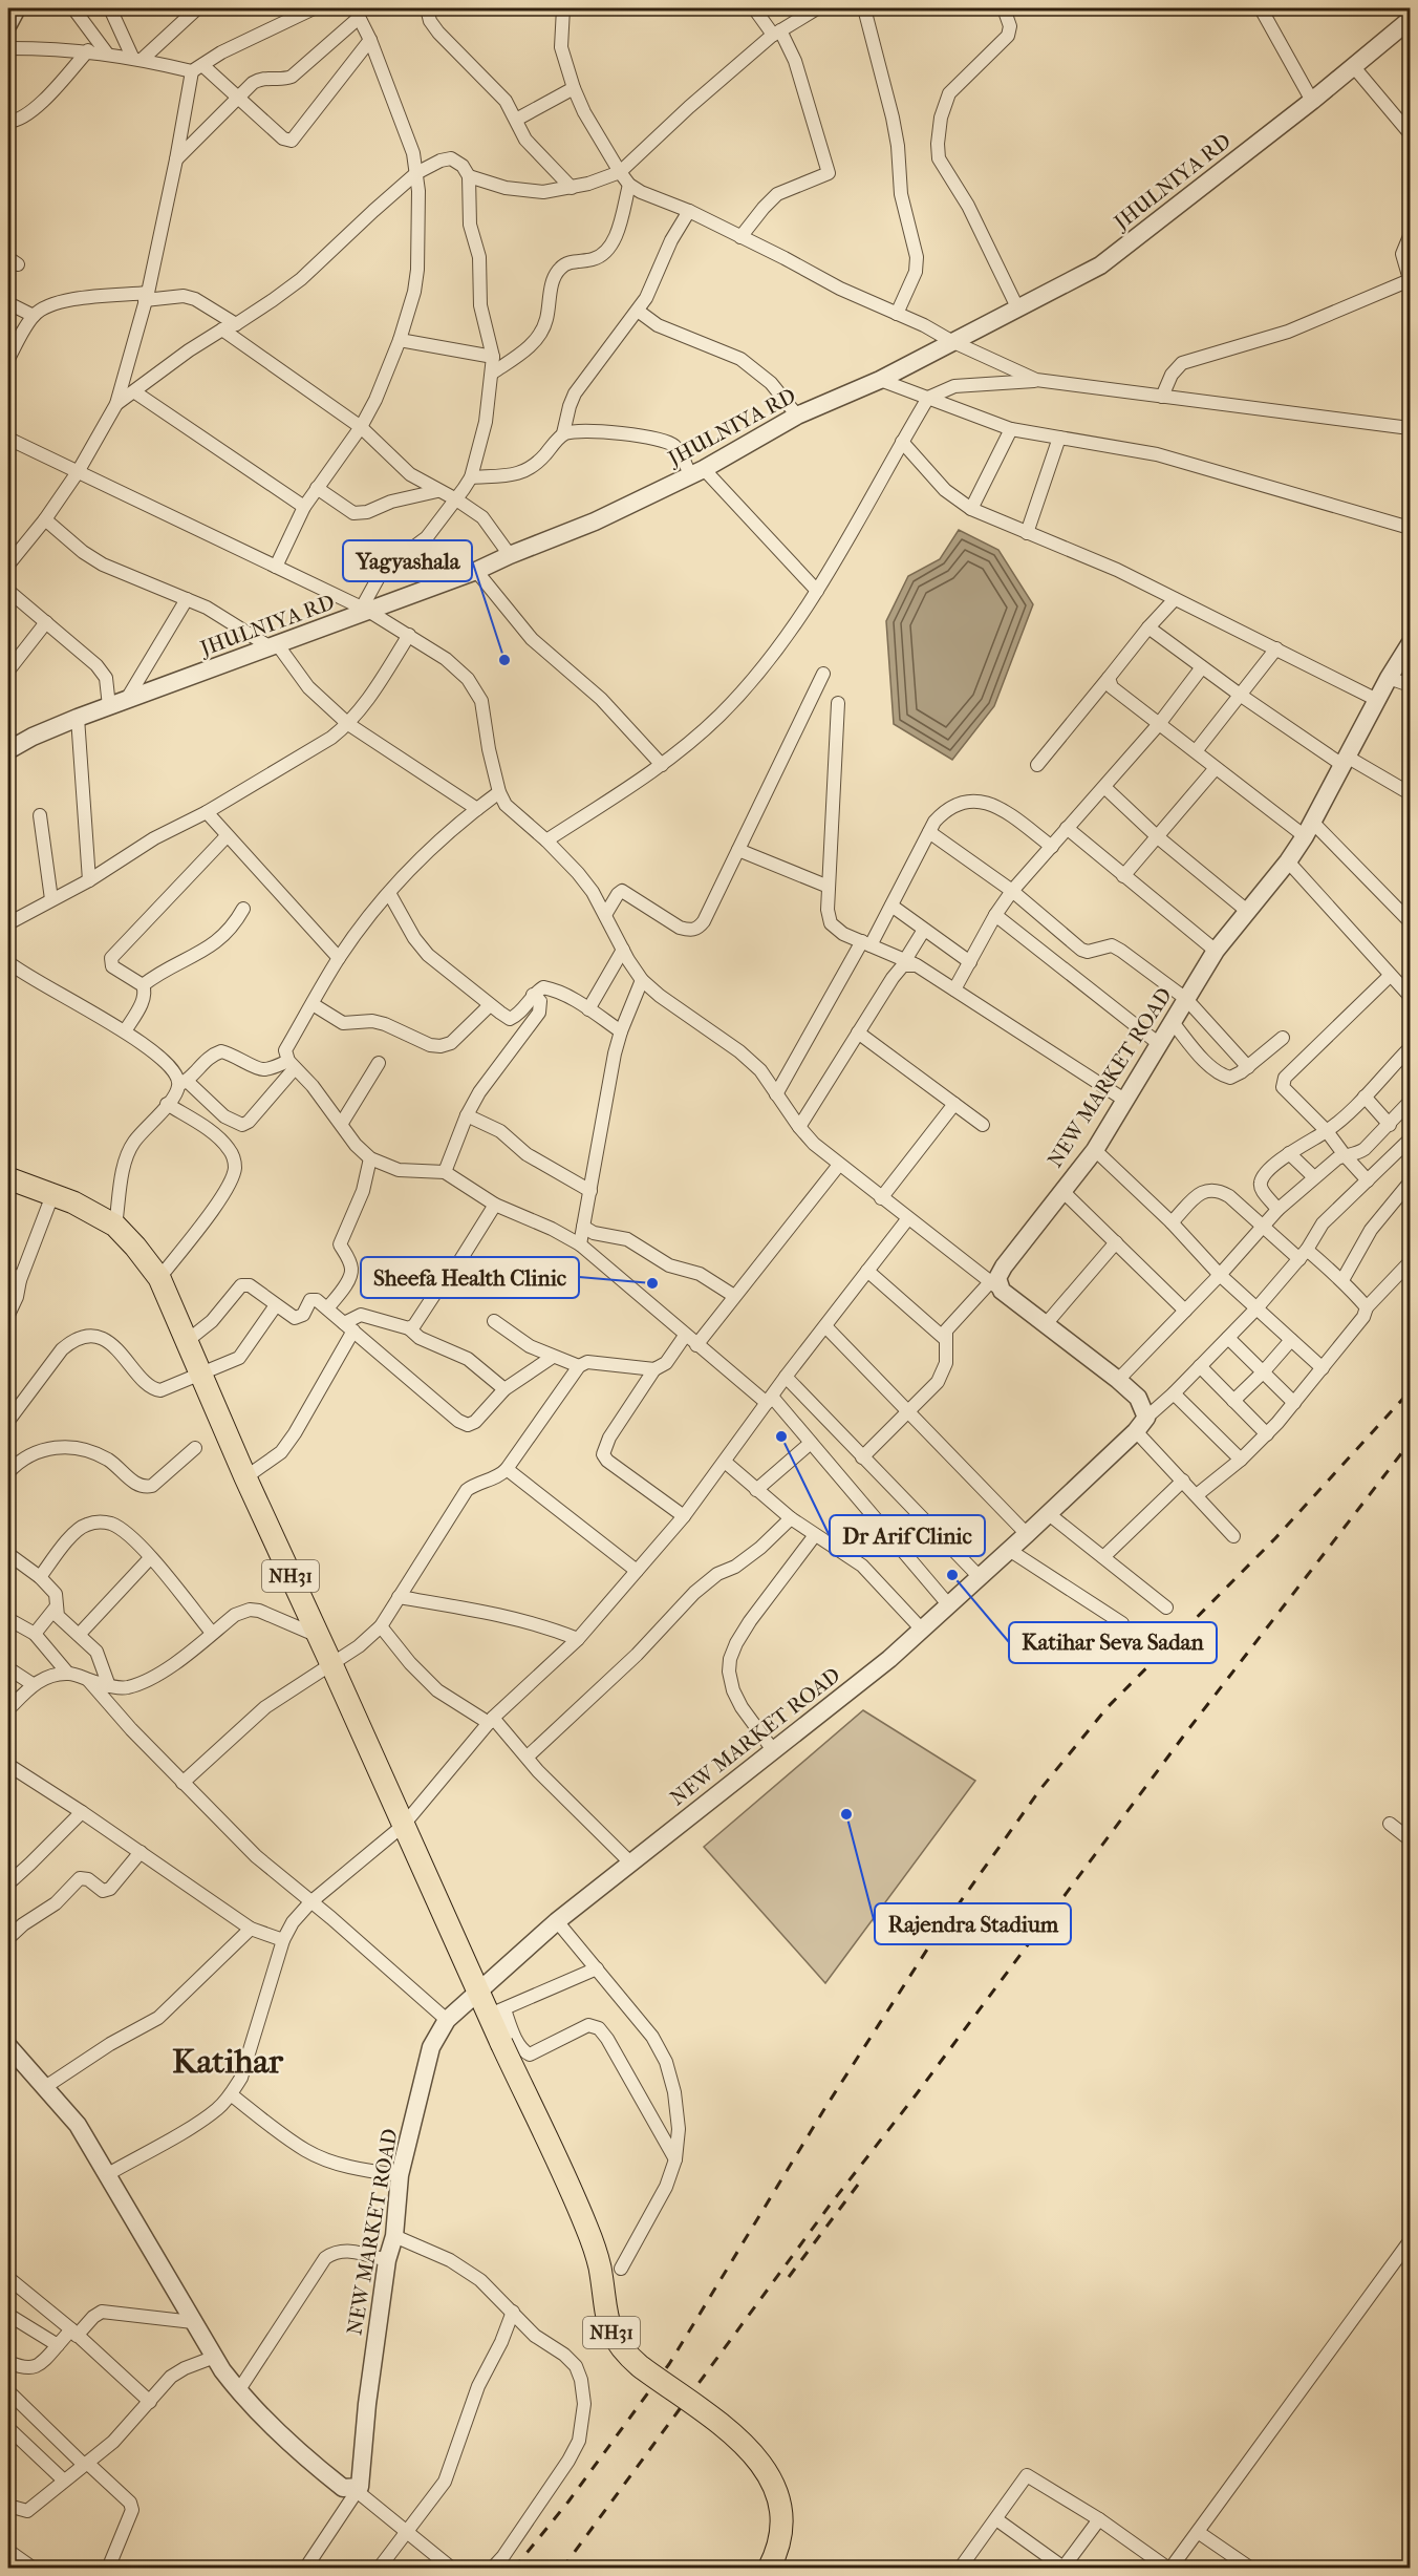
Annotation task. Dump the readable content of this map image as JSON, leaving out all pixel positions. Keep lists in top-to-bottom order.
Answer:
{
  "streets": {
    "highway": ["NH31"],
    "street": ["JHULNIYA RD", "NEW MARKET ROAD"]
  },
  "crossings": [
    ["NEW MARKET ROAD", "NH31"]
  ],
  "districts": ["Katihar"],
  "places": [
    "Yagyashala",
    "Sheefa Health Clinic",
    "Dr Arif Clinic",
    "Katihar Seva Sadan",
    "Rajendra Stadium"
  ]
}
